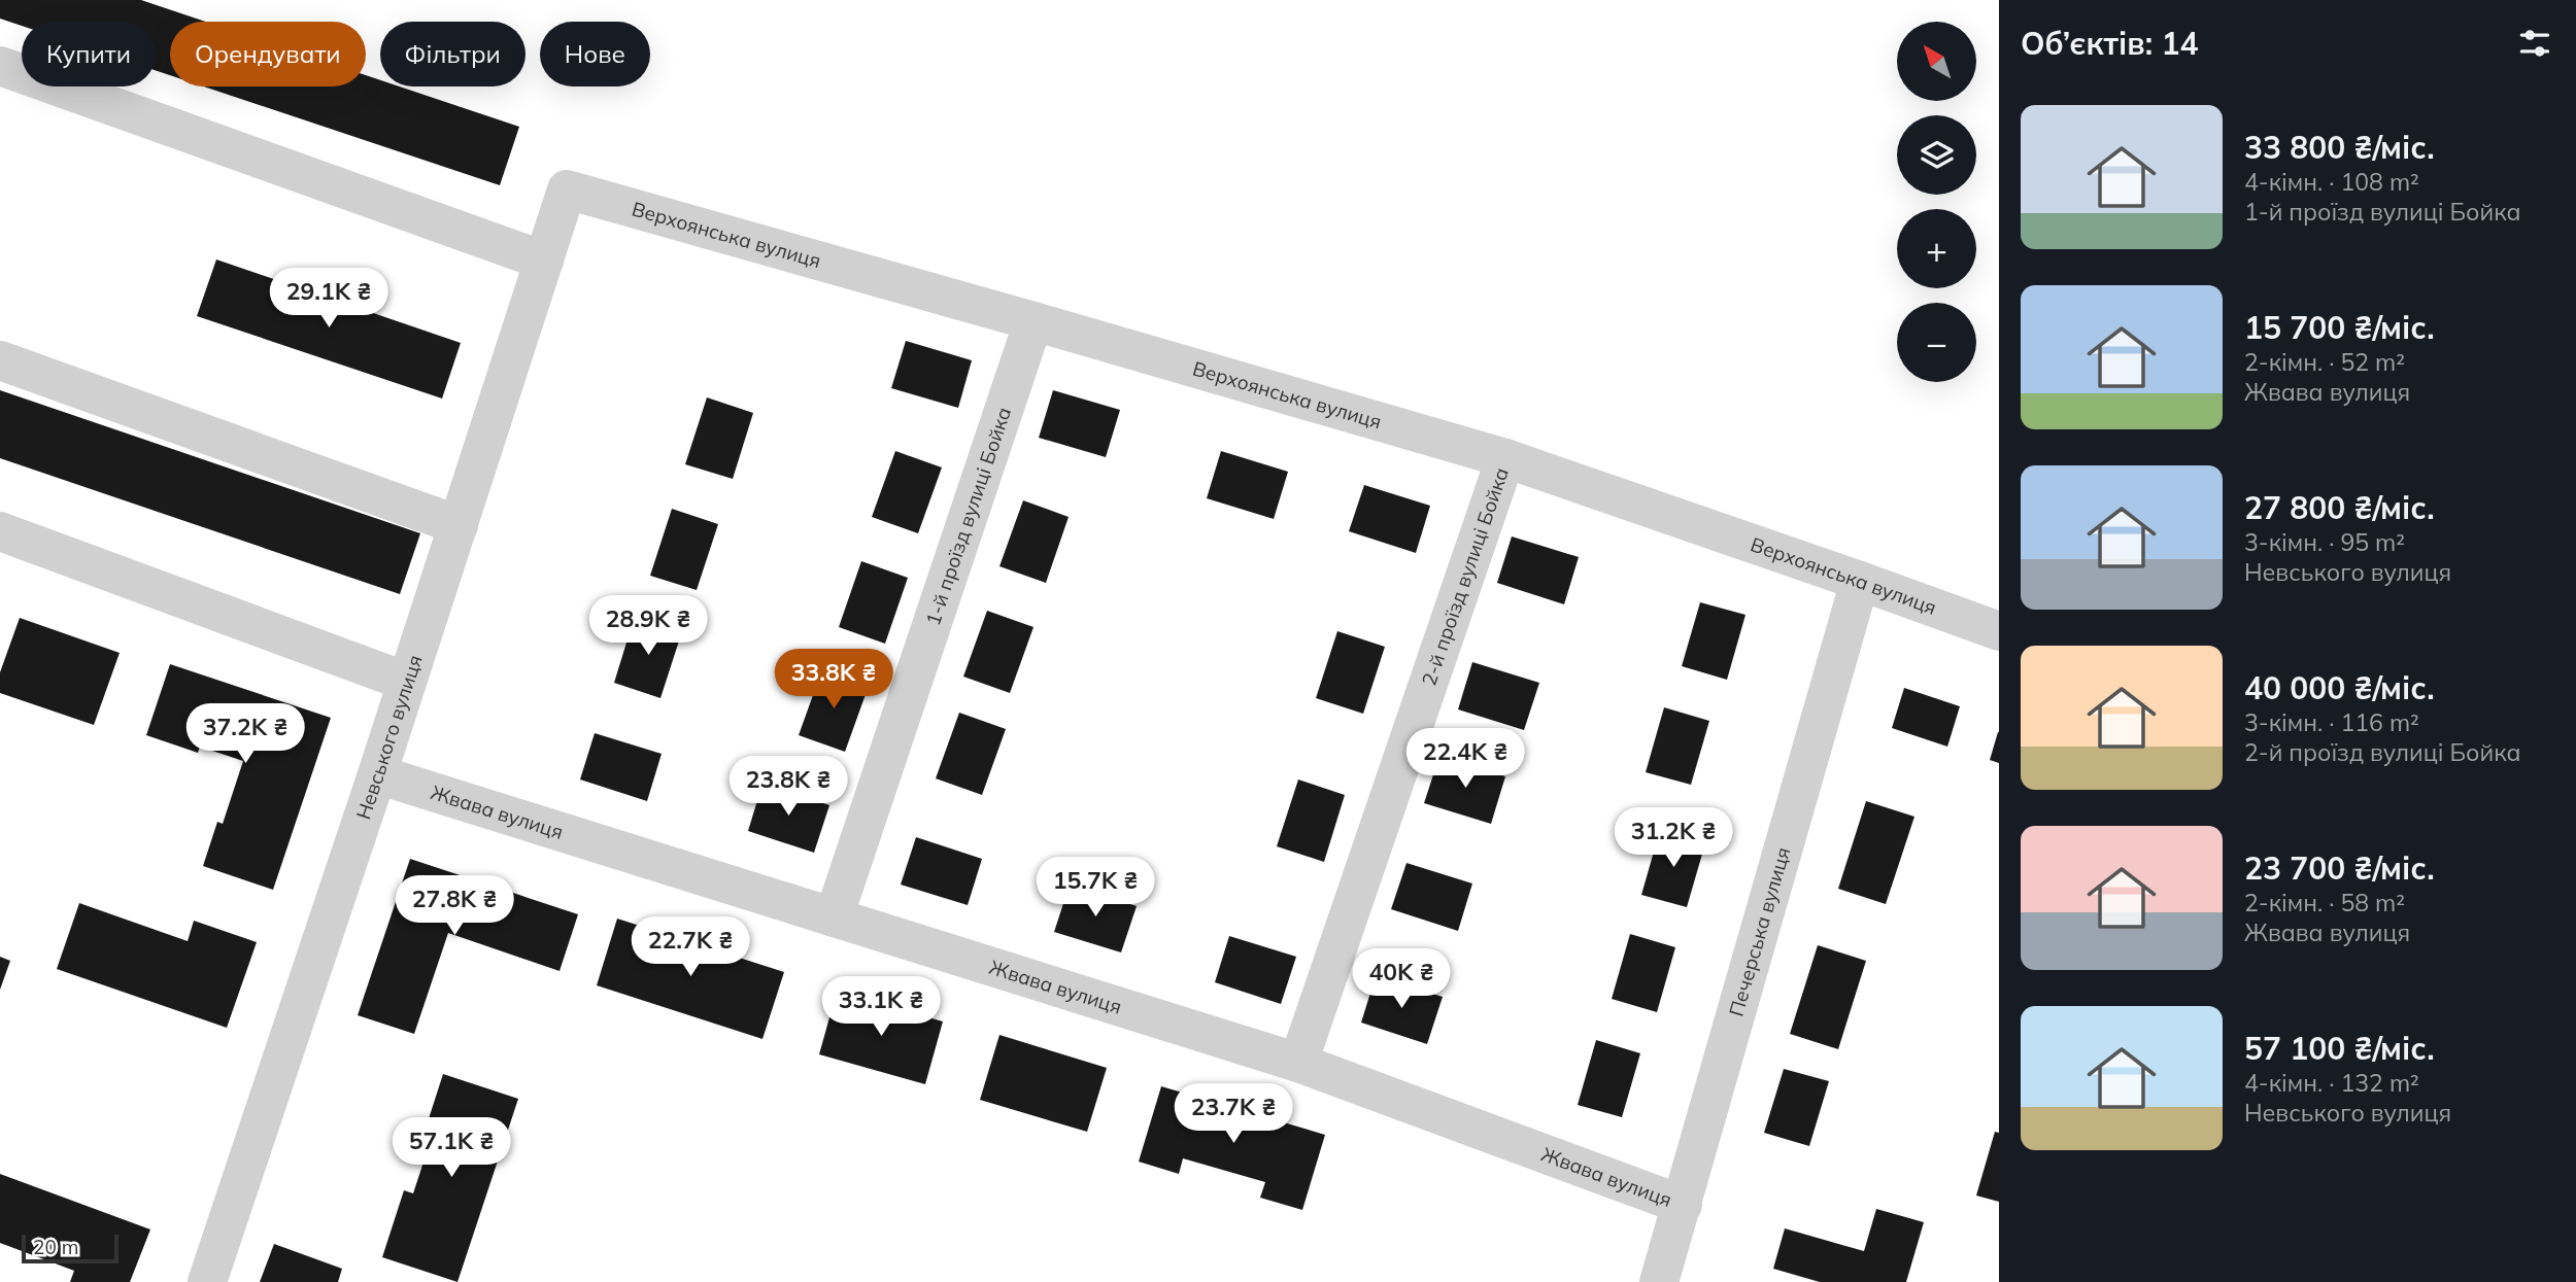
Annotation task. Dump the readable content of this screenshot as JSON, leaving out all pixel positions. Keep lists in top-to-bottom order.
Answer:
{
  "streets": {
    "street": [
      "Верхоянська вулиця",
      "1-й проїзд вулиці Бойка",
      "2-й проїзд вулиці Бойка",
      "Невського вулиця",
      "Жвава вулиця",
      "Печерська вулиця"
    ]
  },
  "crossings": [
    ["Верхоянська вулиця", "1-й проїзд вулиці Бойка"],
    ["Верхоянська вулиця", "2-й проїзд вулиці Бойка"],
    ["Верхоянська вулиця", "Невського вулиця"],
    ["Верхоянська вулиця", "Печерська вулиця"],
    ["1-й проїзд вулиці Бойка", "Жвава вулиця"],
    ["2-й проїзд вулиці Бойка", "Жвава вулиця"],
    ["Невського вулиця", "Жвава вулиця"],
    ["Жвава вулиця", "Печерська вулиця"]
  ],
  "scale_bar": "20 m",
  "north": "top left",
  "page": {
    "heading": "Об’єктів: 14",
    "map_buttons": ["+", "−"],
    "chip": [
      "Купити",
      "Орендувати",
      "Фільтри",
      "Нове"
    ],
    "list": [
      {
        "name": "33 800 ₴/міс.",
        "note": "4-кімн. · 108 m² · 1-й проїзд вулиці Бойка"
      },
      {
        "name": "15 700 ₴/міс.",
        "note": "2-кімн. · 52 m² · Жвава вулиця"
      },
      {
        "name": "27 800 ₴/міс.",
        "note": "3-кімн. · 95 m² · Невського вулиця"
      },
      {
        "name": "40 000 ₴/міс.",
        "note": "3-кімн. · 116 m² · 2-й проїзд вулиці Бойка"
      },
      {
        "name": "23 700 ₴/міс.",
        "note": "2-кімн. · 58 m² · Жвава вулиця"
      },
      {
        "name": "57 100 ₴/міс.",
        "note": "4-кімн. · 132 m² · Невського вулиця"
      }
    ],
    "price": [
      "29.1K ₴",
      "28.9K ₴",
      "33.8K ₴",
      "37.2K ₴",
      "22.4K ₴",
      "23.8K ₴",
      "31.2K ₴",
      "15.7K ₴",
      "27.8K ₴",
      "22.7K ₴",
      "40K ₴",
      "33.1K ₴",
      "23.7K ₴",
      "57.1K ₴"
    ],
    "scale": "20 m"
  }
}
